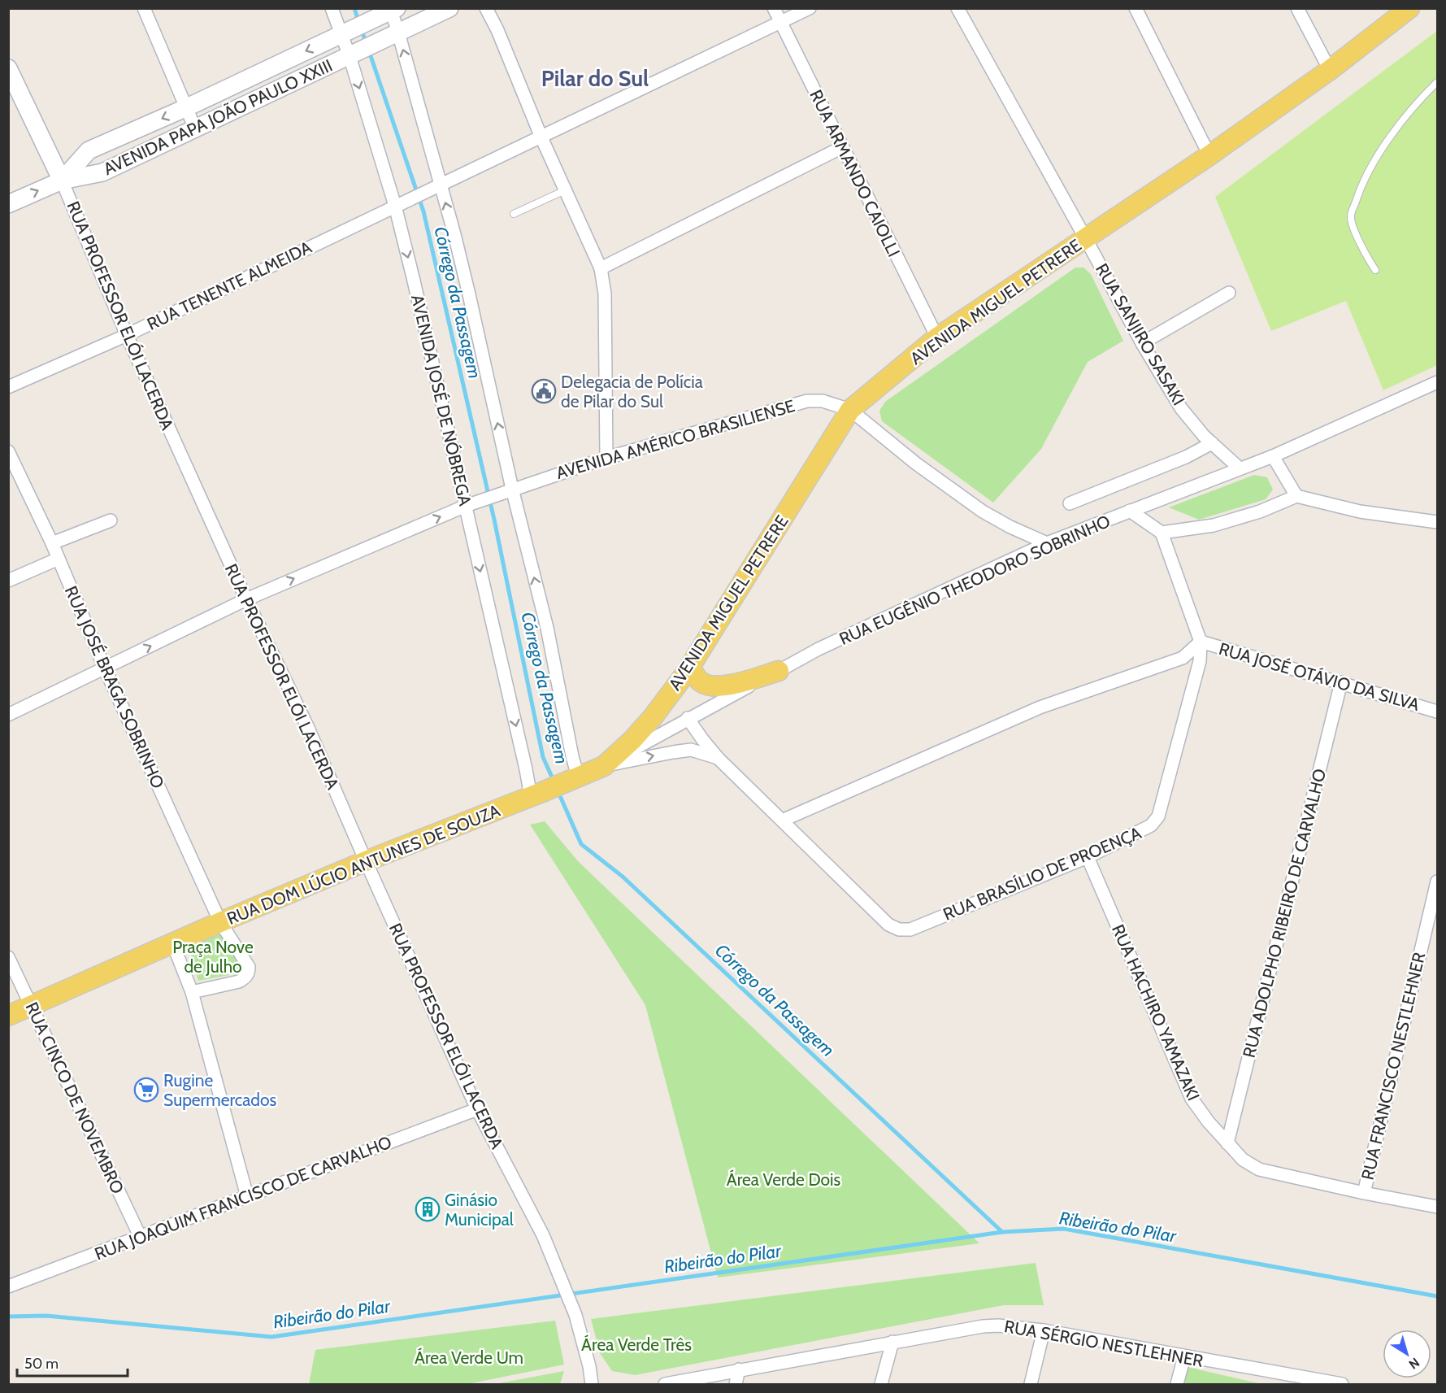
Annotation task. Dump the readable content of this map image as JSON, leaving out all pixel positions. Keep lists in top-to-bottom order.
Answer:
{
  "streets": {
    "main road": [
      "AVENIDA PAPA JOÃO PAULO XXIII",
      "AVENIDA MIGUEL PETRERE",
      "RUA PROFESSOR ELÓI LACERDA",
      "RUA DOM LÚCIO ANTUNES DE SOUZA"
    ],
    "street": [
      "RUA ARMANDO CAIOLLI",
      "RUA TENENTE ALMEIDA",
      "RUA SANJIRO SASAKI",
      "AVENIDA JOSÉ DE NÓBREGA",
      "AVENIDA AMÉRICO BRASILIENSE",
      "RUA EUGÊNIO THEODORO SOBRINHO",
      "RUA JOSÉ OTÁVIO DA SILVA",
      "RUA JOSÉ BRAGA SOBRINHO",
      "RUA BRASÍLIO DE PROENÇA",
      "RUA ADOLPHO RIBEIRO DE CARVALHO",
      "RUA HACHIRO YAMAZAKI",
      "RUA FRANCISCO NESTLEHNER",
      "RUA CINCO DE NOVEMBRO",
      "RUA JOAQUIM FRANCISCO DE CARVALHO",
      "RUA SÉRGIO NESTLEHNER"
    ]
  },
  "crossings": [
    ["AVENIDA PAPA JOÃO PAULO XXIII", "RUA PROFESSOR ELÓI LACERDA"],
    ["AVENIDA PAPA JOÃO PAULO XXIII", "AVENIDA JOSÉ DE NÓBREGA"],
    ["RUA ARMANDO CAIOLLI", "RUA TENENTE ALMEIDA"],
    ["RUA ARMANDO CAIOLLI", "AVENIDA MIGUEL PETRERE"],
    ["RUA TENENTE ALMEIDA", "RUA PROFESSOR ELÓI LACERDA"],
    ["RUA TENENTE ALMEIDA", "AVENIDA JOSÉ DE NÓBREGA"],
    ["AVENIDA MIGUEL PETRERE", "RUA SANJIRO SASAKI"],
    ["AVENIDA MIGUEL PETRERE", "AVENIDA AMÉRICO BRASILIENSE"],
    ["AVENIDA MIGUEL PETRERE", "RUA EUGÊNIO THEODORO SOBRINHO"],
    ["AVENIDA MIGUEL PETRERE", "RUA DOM LÚCIO ANTUNES DE SOUZA"],
    ["RUA PROFESSOR ELÓI LACERDA", "RUA DOM LÚCIO ANTUNES DE SOUZA"],
    ["RUA PROFESSOR ELÓI LACERDA", "RUA JOAQUIM FRANCISCO DE CARVALHO"],
    ["RUA SANJIRO SASAKI", "RUA EUGÊNIO THEODORO SOBRINHO"],
    ["AVENIDA JOSÉ DE NÓBREGA", "AVENIDA AMÉRICO BRASILIENSE"],
    ["AVENIDA JOSÉ DE NÓBREGA", "RUA DOM LÚCIO ANTUNES DE SOUZA"],
    ["RUA JOSÉ OTÁVIO DA SILVA", "RUA BRASÍLIO DE PROENÇA"],
    ["RUA JOSÉ OTÁVIO DA SILVA", "RUA ADOLPHO RIBEIRO DE CARVALHO"],
    ["RUA JOSÉ BRAGA SOBRINHO", "RUA DOM LÚCIO ANTUNES DE SOUZA"],
    ["RUA DOM LÚCIO ANTUNES DE SOUZA", "RUA CINCO DE NOVEMBRO"],
    ["RUA BRASÍLIO DE PROENÇA", "RUA HACHIRO YAMAZAKI"],
    ["RUA ADOLPHO RIBEIRO DE CARVALHO", "RUA HACHIRO YAMAZAKI"],
    ["RUA HACHIRO YAMAZAKI", "RUA FRANCISCO NESTLEHNER"],
    ["RUA CINCO DE NOVEMBRO", "RUA JOAQUIM FRANCISCO DE CARVALHO"]
  ],
  "districts": ["Pilar do Sul"],
  "water": ["Córrego da Passagem", "Ribeirão do Pilar"],
  "parks": [
    "Praça Nove de Julho",
    "Área Verde Dois",
    "Área Verde Três",
    "Área Verde Um"
  ],
  "places": {
    "public building": ["Delegacia de Polícia de Pilar do Sul"],
    "supermarket": ["Rugine Supermercados"],
    "building": ["Ginásio Municipal"]
  },
  "scale_bar": "50 m",
  "north": "bottom right"
}
